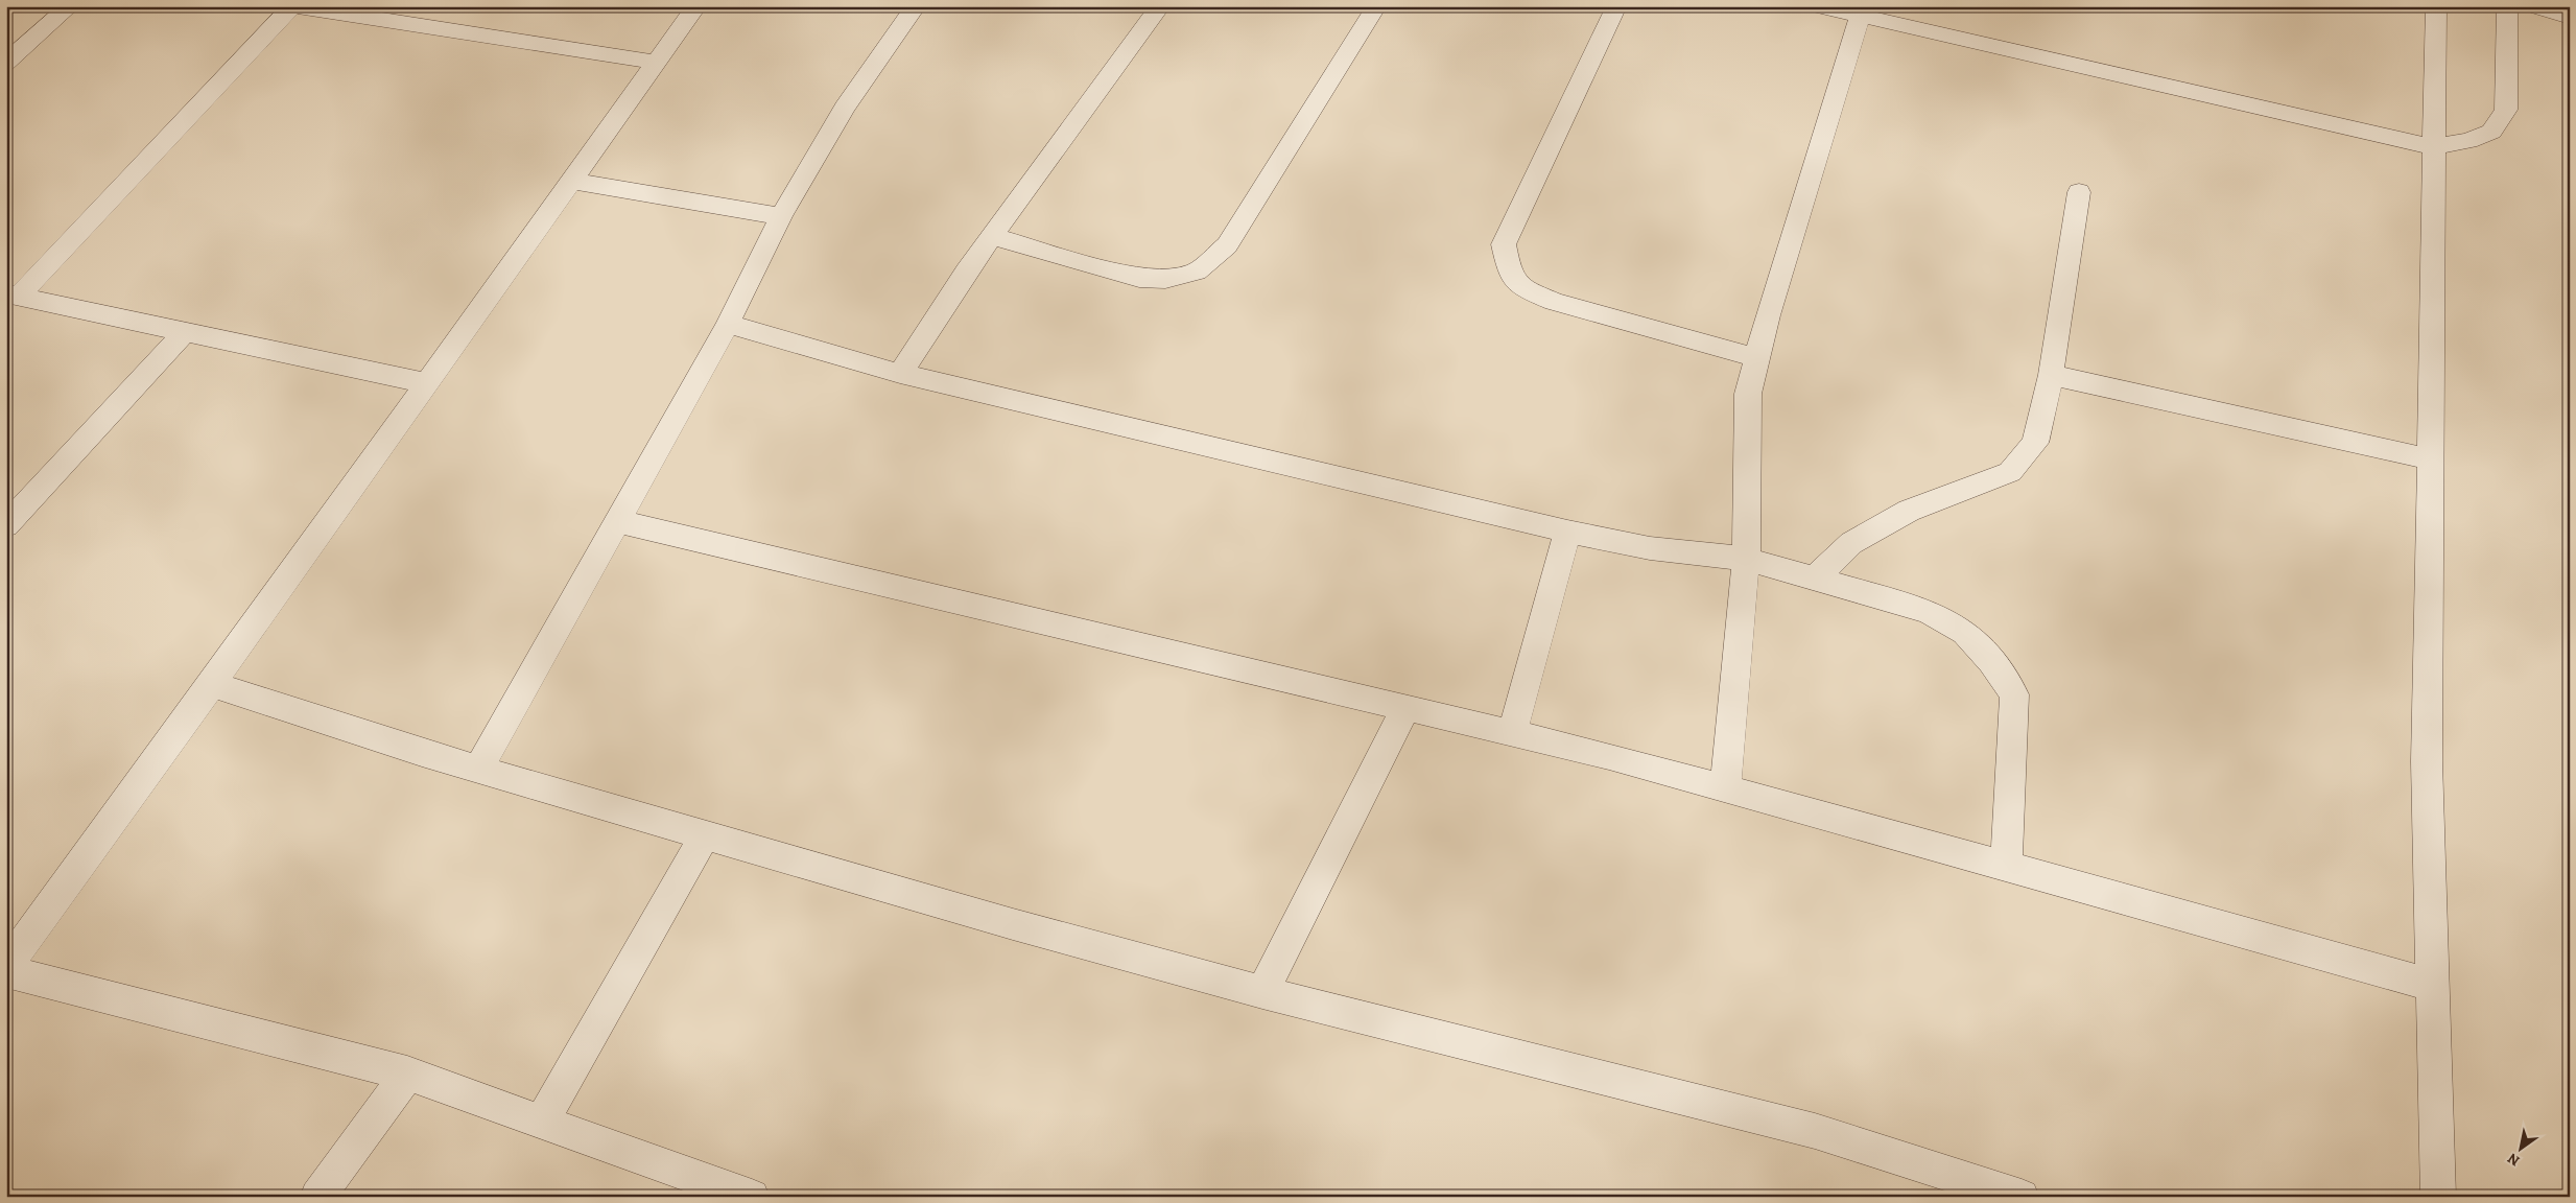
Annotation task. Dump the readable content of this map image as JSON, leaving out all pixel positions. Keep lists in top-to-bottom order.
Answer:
{
  "north": "bottom left"
}
